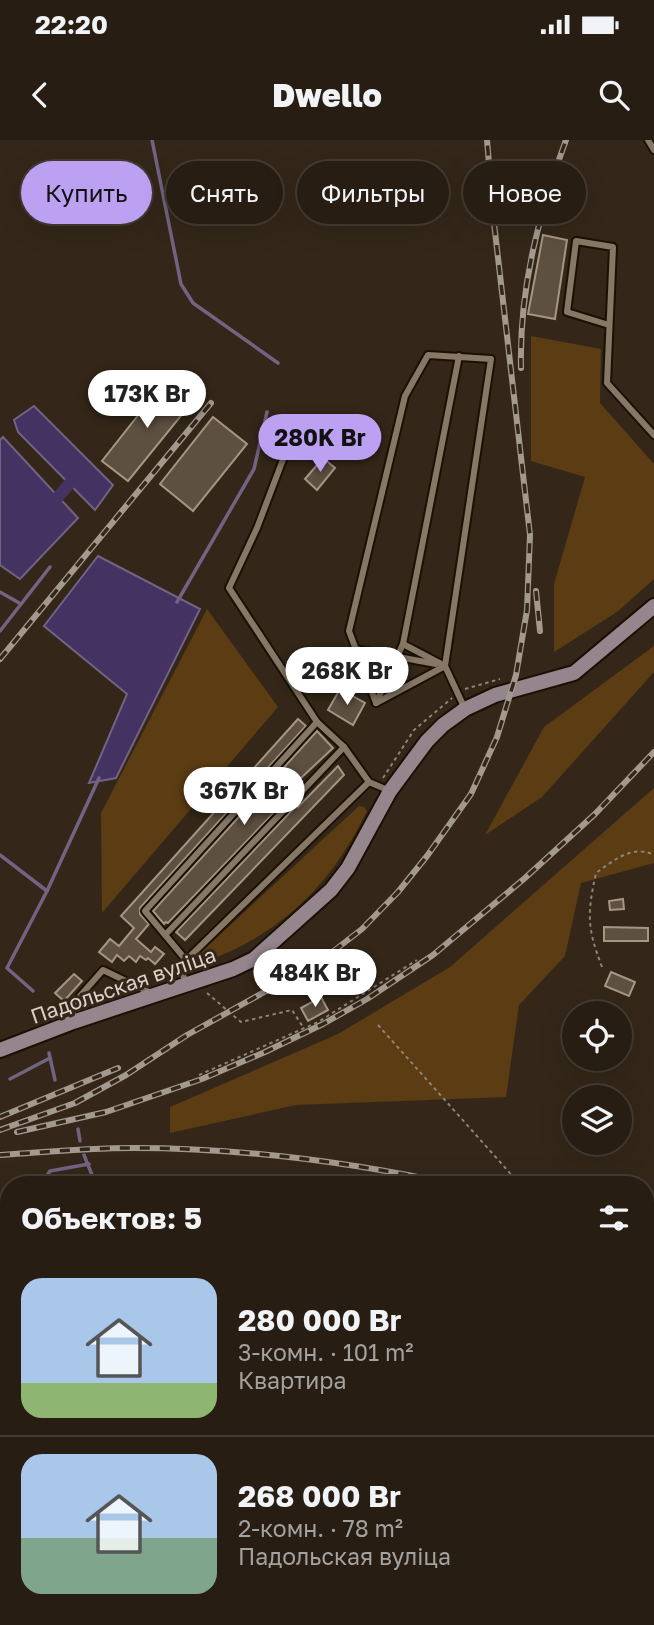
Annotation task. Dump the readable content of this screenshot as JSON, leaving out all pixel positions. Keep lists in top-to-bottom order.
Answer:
{
  "streets": {
    "main road": ["Падольская вуліца"]
  },
  "page": {
    "status": "22:20",
    "header": "Dwello",
    "chip": [
      "Купить",
      "Снять",
      "Фильтры",
      "Новое"
    ],
    "price": [
      "173K Br",
      "280K Br",
      "268K Br",
      "367K Br",
      "484K Br"
    ],
    "heading": "Объектов: 5",
    "list": [
      {
        "name": "280 000 Br",
        "note": "3-комн. · 101 m² · Квартира"
      },
      {
        "name": "268 000 Br",
        "note": "2-комн. · 78 m² · Падольская вуліца"
      }
    ]
  }
}
